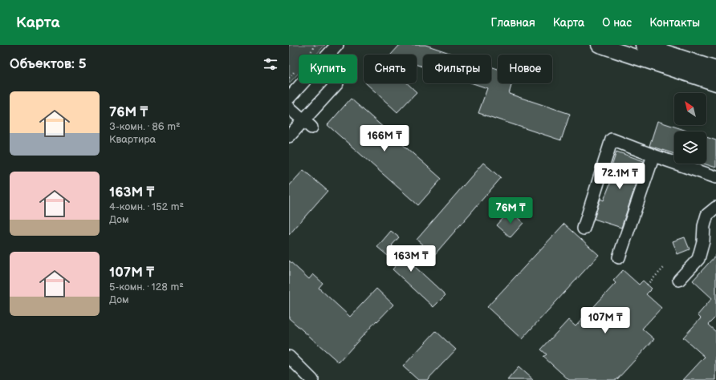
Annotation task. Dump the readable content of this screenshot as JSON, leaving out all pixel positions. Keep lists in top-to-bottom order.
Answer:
{
  "north": "top left",
  "page": {
    "header": "Карта",
    "nav": [
      "Главная",
      "Карта",
      "О нас",
      "Контакты"
    ],
    "heading": "Объектов: 5",
    "chip": [
      "Купить",
      "Снять",
      "Фильтры",
      "Новое"
    ],
    "list": [
      {
        "name": "76M ₸",
        "note": "3-комн. · 86 m² · Квартира"
      },
      {
        "name": "163M ₸",
        "note": "4-комн. · 152 m² · Дом"
      },
      {
        "name": "107M ₸",
        "note": "5-комн. · 128 m² · Дом"
      }
    ],
    "price": [
      "166M ₸",
      "72.1M ₸",
      "76M ₸",
      "163M ₸",
      "107M ₸"
    ]
  }
}
